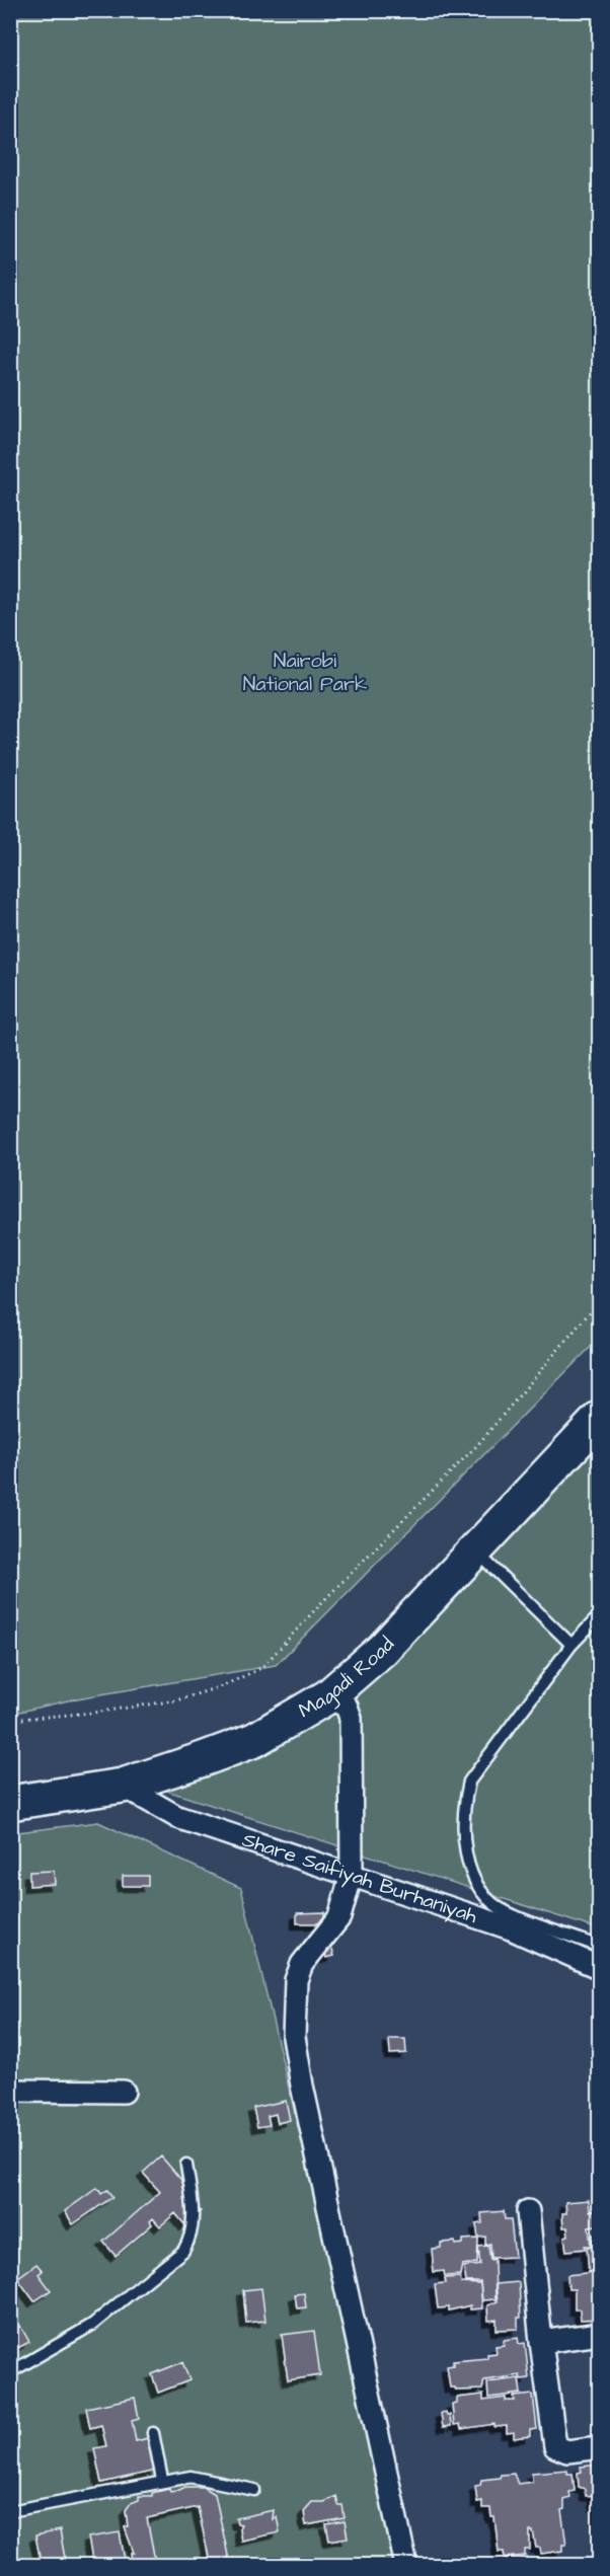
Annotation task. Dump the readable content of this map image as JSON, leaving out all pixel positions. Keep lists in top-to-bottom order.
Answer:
{
  "streets": {
    "highway": ["Magadi Road"],
    "street": ["Share Saifiyah Burhaniyah"]
  },
  "crossings": [
    ["Magadi Road", "Share Saifiyah Burhaniyah"]
  ],
  "parks": ["Nairobi National Park"]
}
